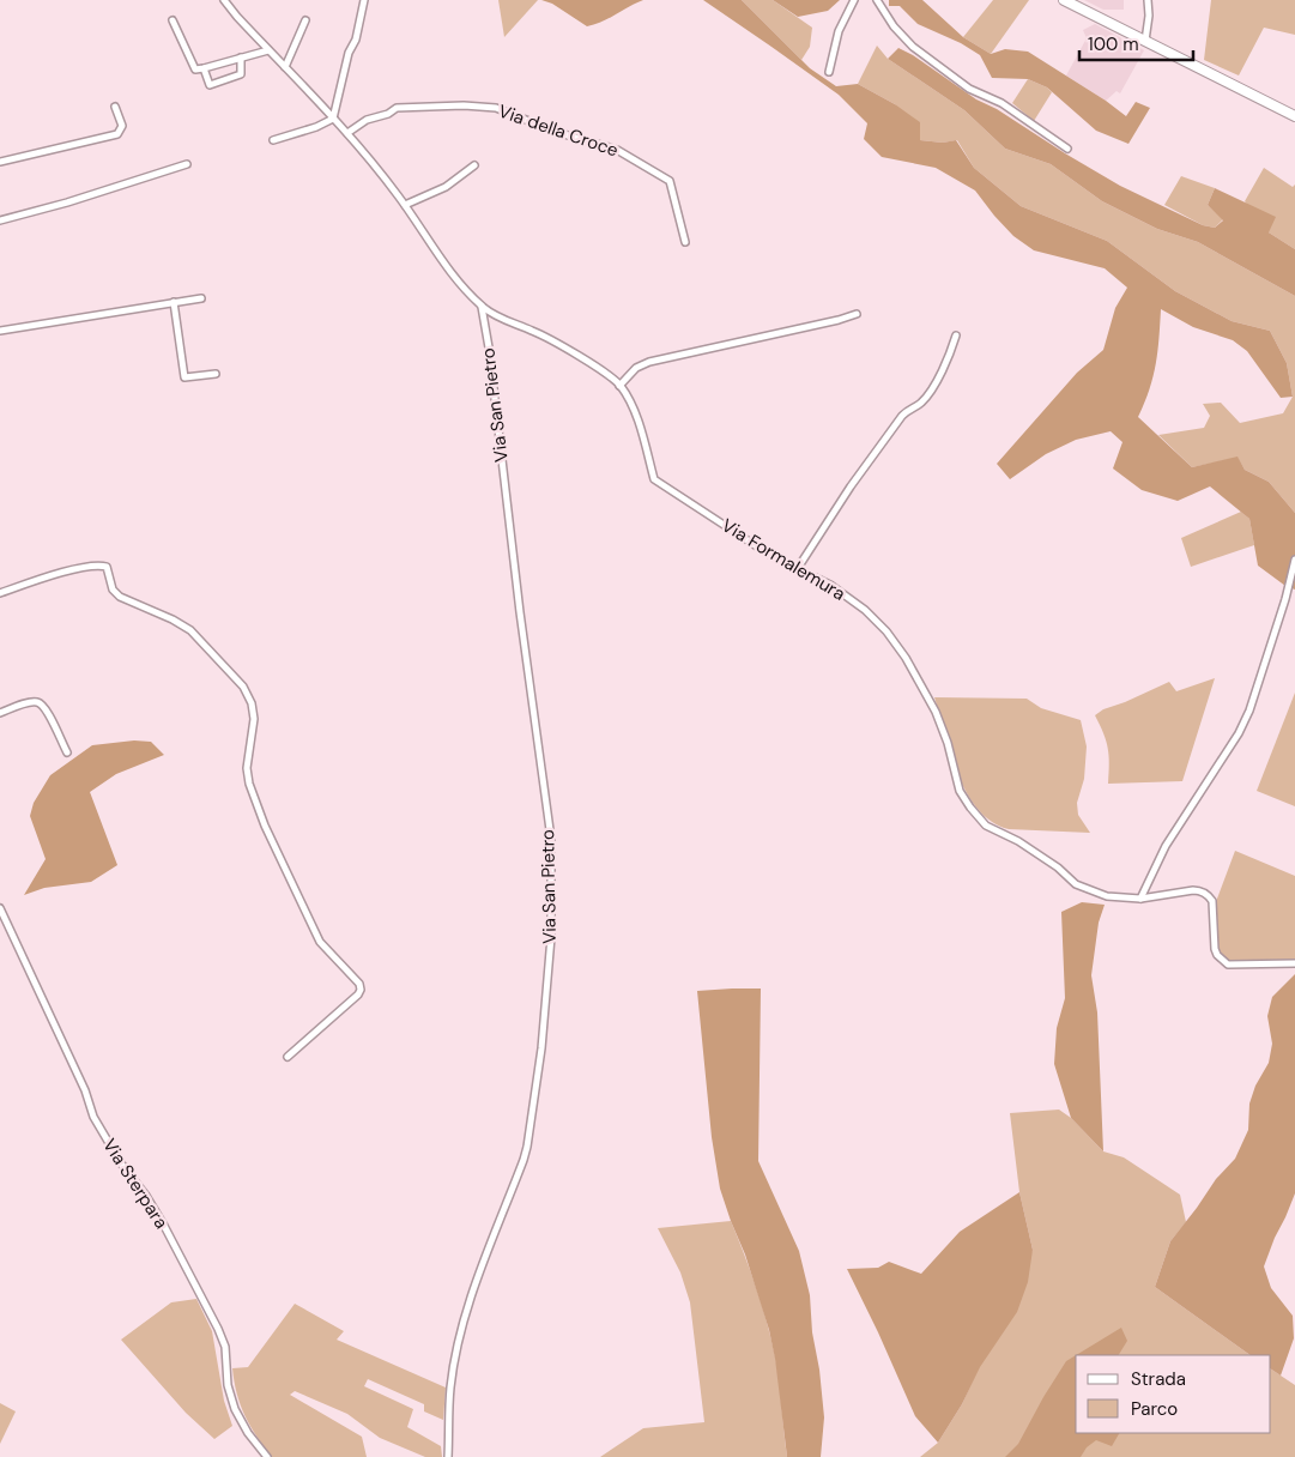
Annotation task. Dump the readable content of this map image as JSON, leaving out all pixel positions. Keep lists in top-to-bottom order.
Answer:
{
  "streets": {
    "street": [
      "Via della Croce",
      "Via San Pietro",
      "Via Formalemura",
      "Via Sterpara"
    ]
  },
  "crossings": [
    ["Via San Pietro", "Via Formalemura"]
  ],
  "legend": ["Strada", "Parco"],
  "scale_bar": "100 m"
}
